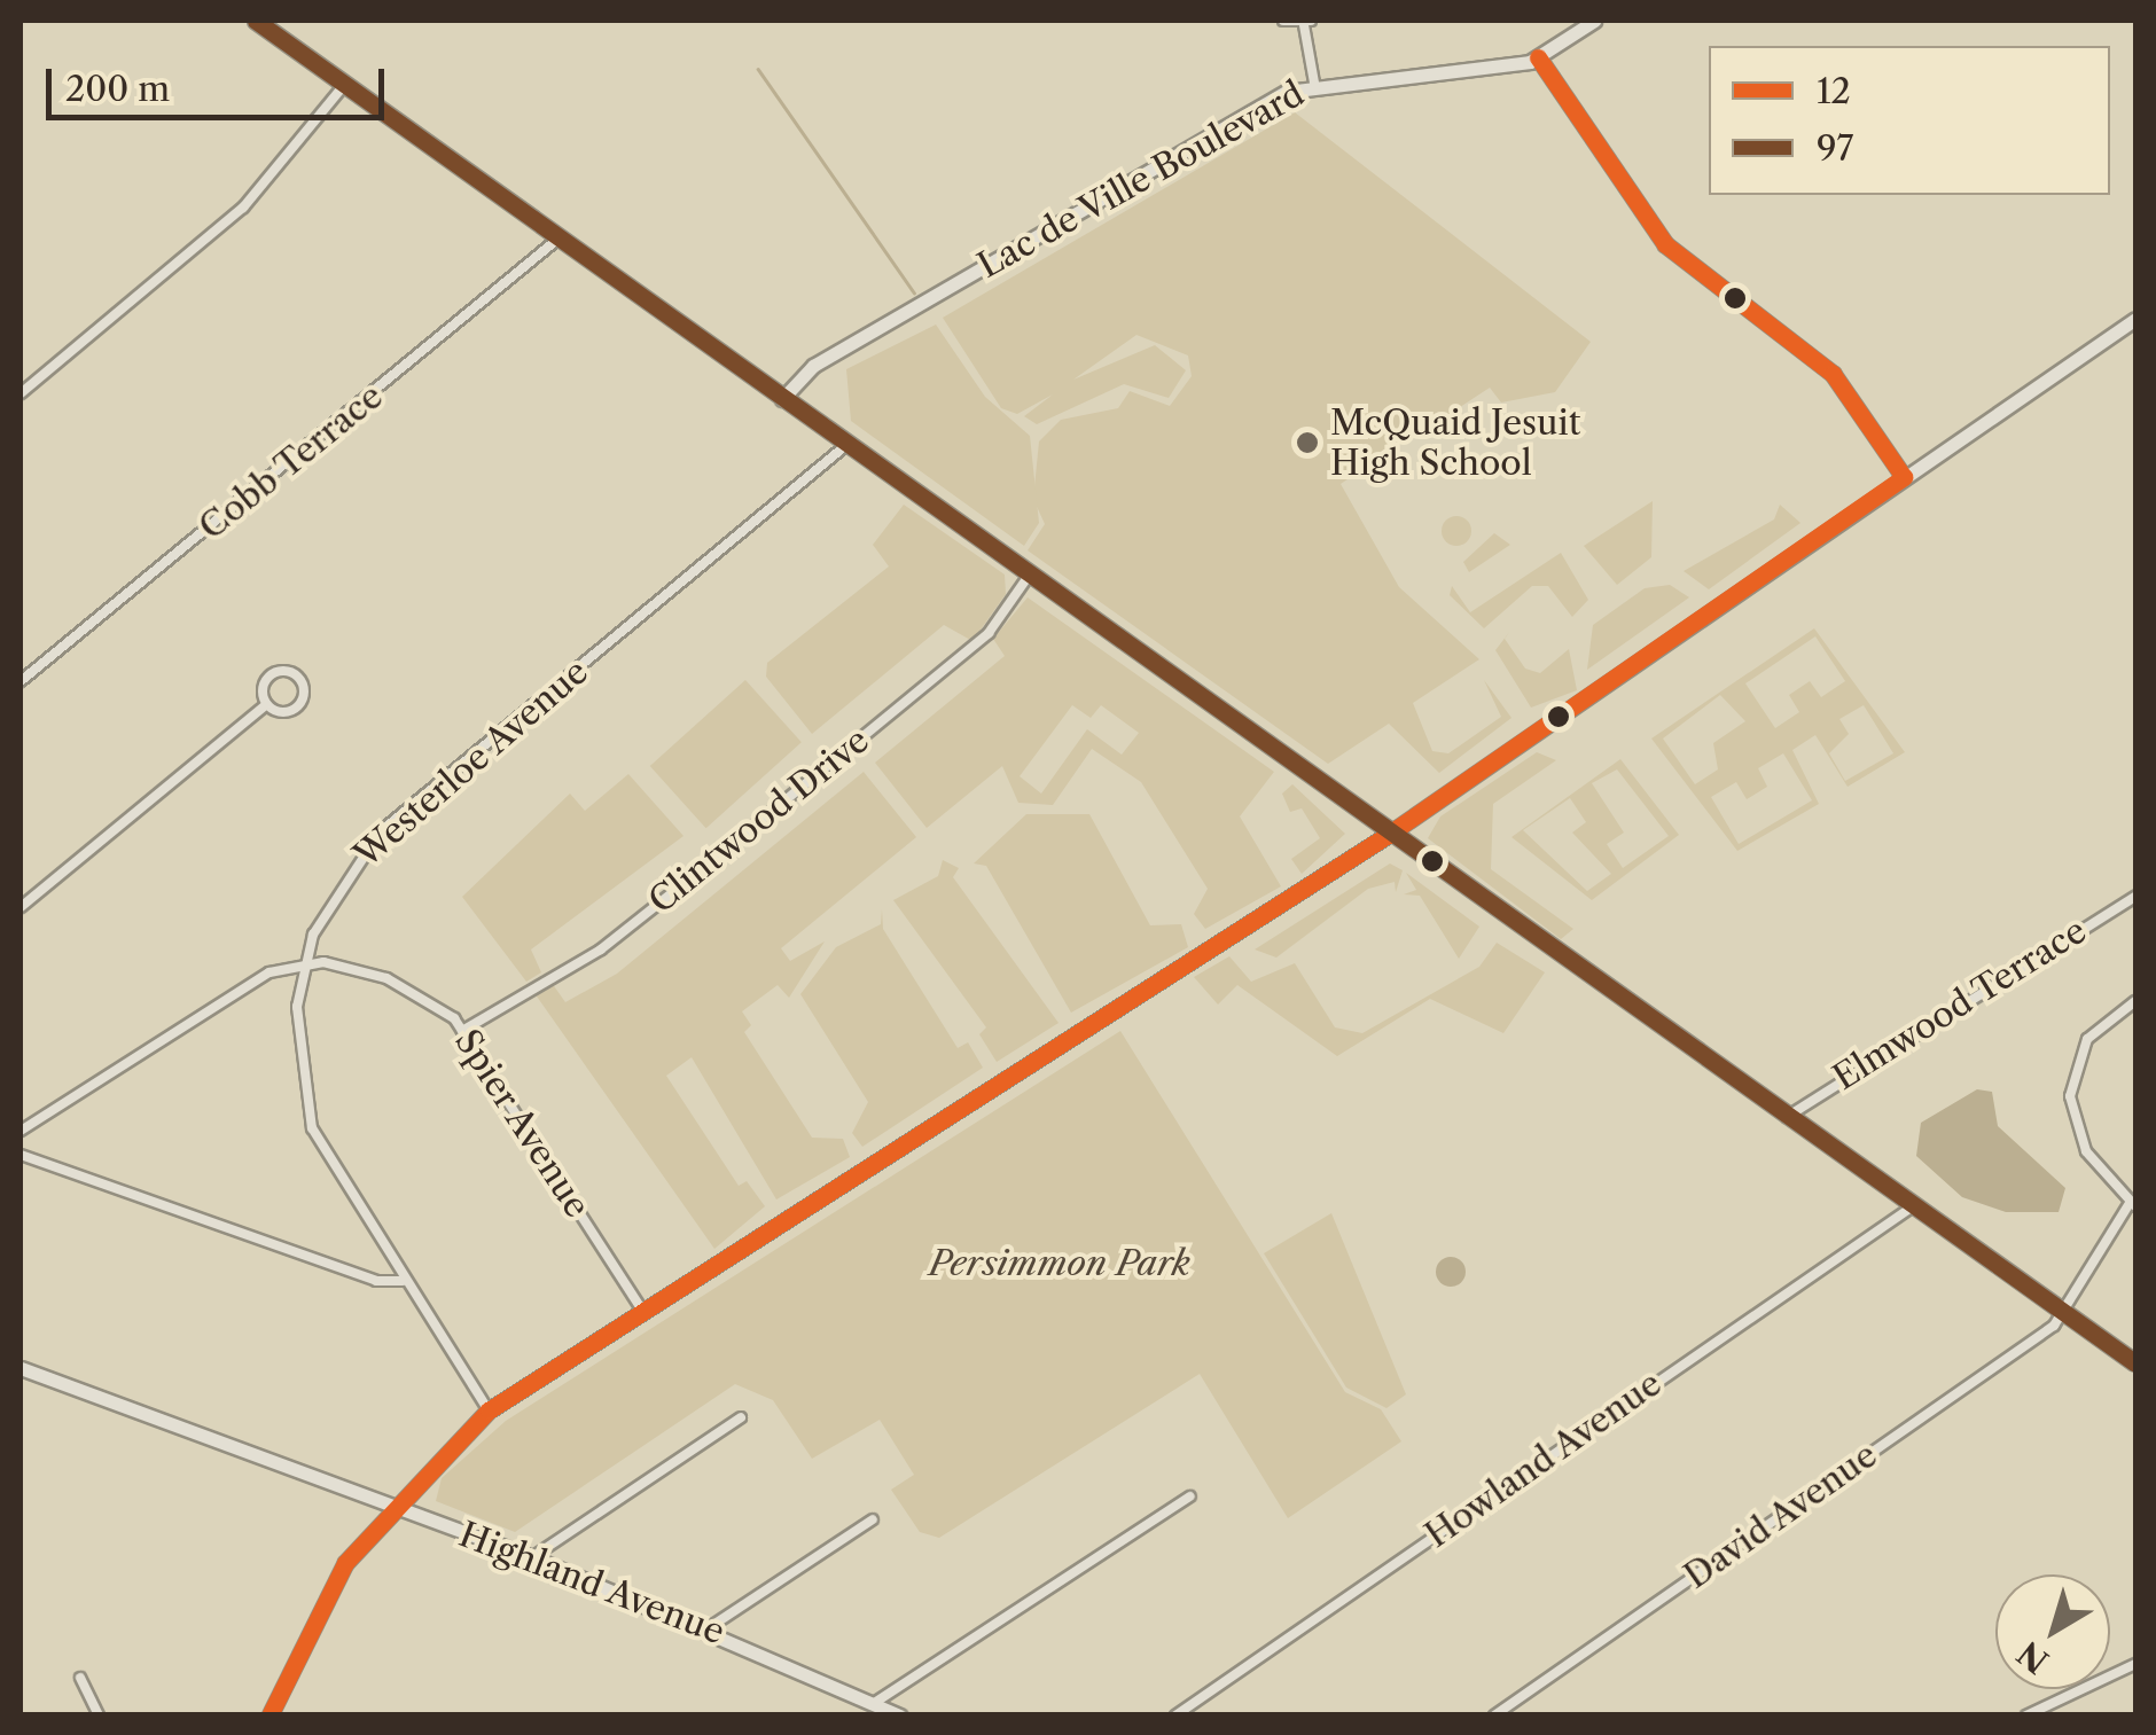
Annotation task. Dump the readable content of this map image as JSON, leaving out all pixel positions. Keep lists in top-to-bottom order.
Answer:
{
  "streets": {
    "street": [
      "Lac de Ville Boulevard",
      "Cobb Terrace",
      "Westerloe Avenue",
      "Clintwood Drive",
      "Elmwood Terrace",
      "Spier Avenue",
      "Howland Avenue",
      "David Avenue",
      "Highland Avenue"
    ]
  },
  "crossings": [
    ["Westerloe Avenue", "Spier Avenue"],
    ["Clintwood Drive", "Spier Avenue"]
  ],
  "parks": ["Persimmon Park"],
  "places": ["McQuaid Jesuit High School"],
  "lines": ["transit line 97", "transit line 12"],
  "legend": ["12", "97"],
  "scale_bar": "200 m",
  "north": "bottom left"
}
